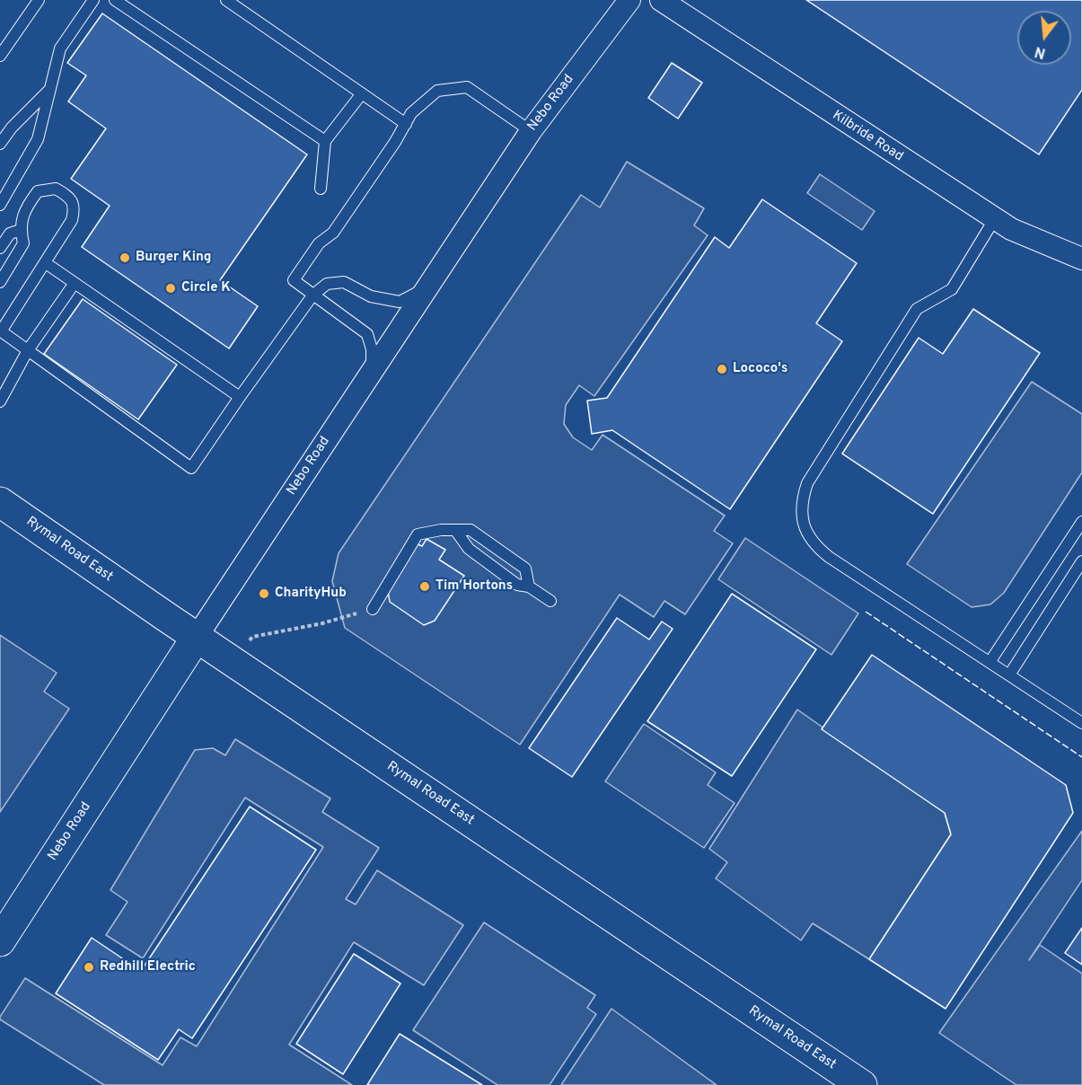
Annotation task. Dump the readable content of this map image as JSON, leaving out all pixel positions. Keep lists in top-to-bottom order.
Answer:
{
  "streets": {
    "main road": ["Nebo Road", "Rymal Road East"],
    "street": ["Kilbride Road"]
  },
  "crossings": [
    ["Nebo Road", "Rymal Road East"]
  ],
  "places": [
    "Burger King",
    "Circle K",
    "Lococo's",
    "Tim Hortons",
    "CharityHub",
    "Redhill Electric"
  ],
  "north": "bottom"
}
